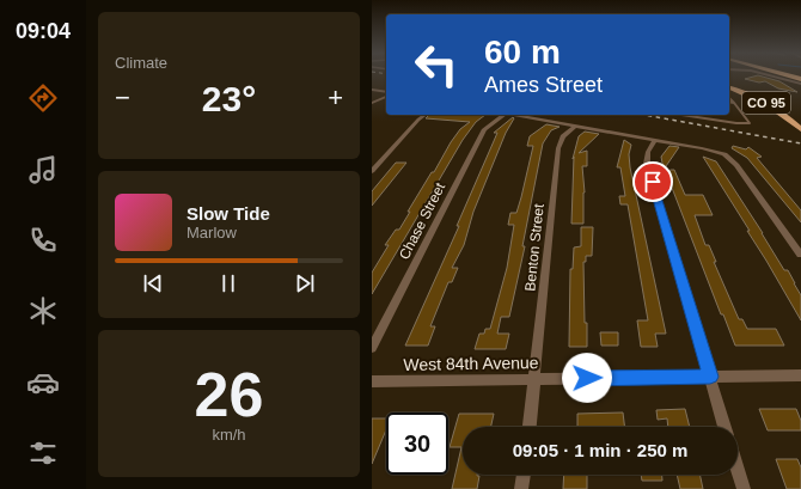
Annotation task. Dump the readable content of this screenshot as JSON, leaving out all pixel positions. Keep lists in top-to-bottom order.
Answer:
{
  "streets": {
    "main road": ["CO 95"],
    "street": ["Chase Street", "Benton Street", "West 84th Avenue"]
  },
  "crossings": [
    ["Benton Street", "West 84th Avenue"]
  ],
  "page": {
    "tabs": "09:04",
    "tile": [
      "Climate",
      ["26", "km/h"]
    ],
    "turn": ["60 m", "Ames Street"],
    "heat": ["−", "23°", "+"],
    "song": ["Slow Tide", "Marlow"],
    "limit": "30",
    "trip": "09:05 · 1 min · 250 m"
  }
}
